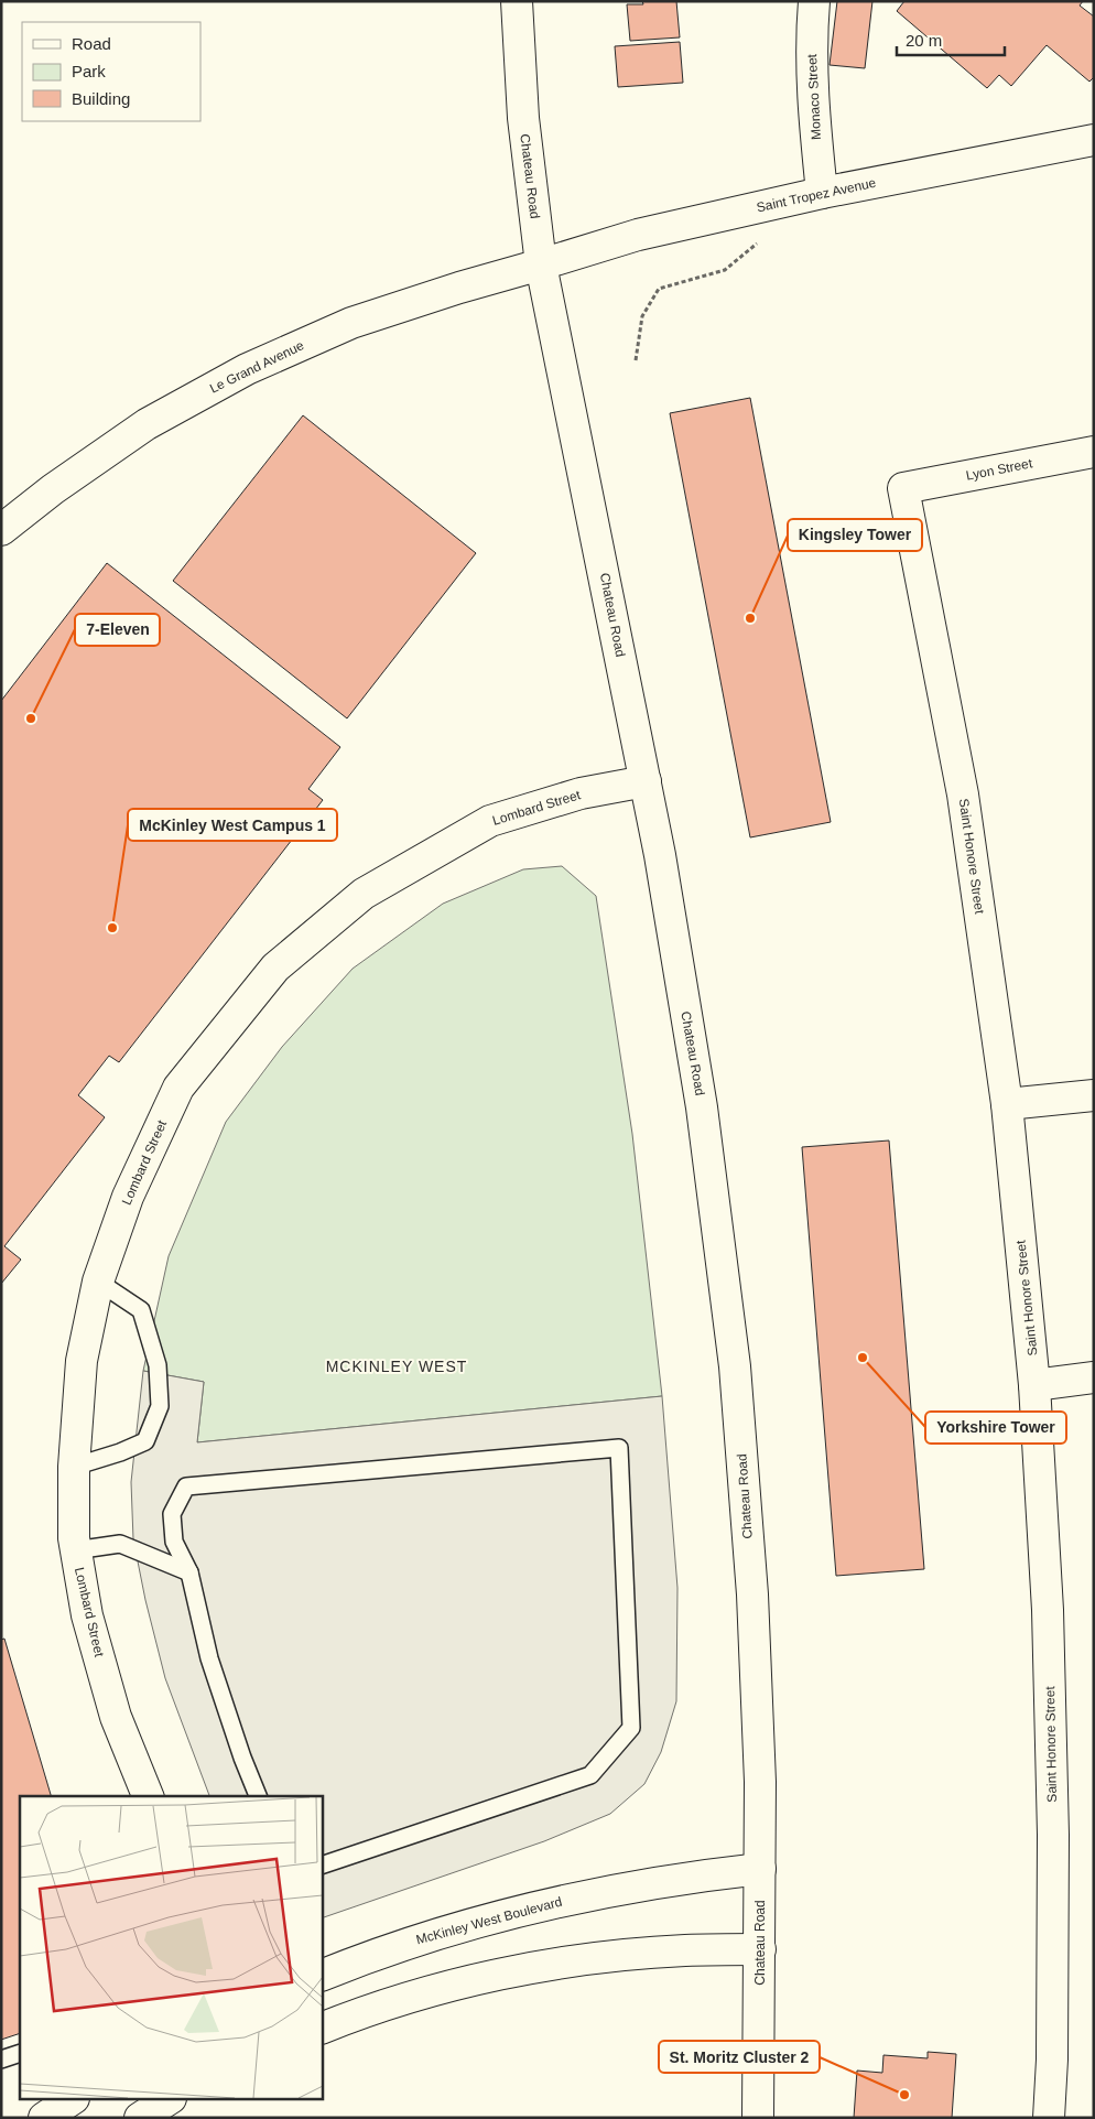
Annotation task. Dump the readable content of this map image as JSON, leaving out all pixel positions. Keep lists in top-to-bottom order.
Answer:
{
  "streets": {
    "street": [
      "Monaco Street",
      "Chateau Road",
      "Saint Tropez Avenue",
      "Le Grand Avenue",
      "Lyon Street",
      "Lombard Street",
      "Saint Honore Street",
      "McKinley West Boulevard"
    ]
  },
  "crossings": [
    ["Monaco Street", "Saint Tropez Avenue"],
    ["Chateau Road", "Saint Tropez Avenue"],
    ["Chateau Road", "Le Grand Avenue"],
    ["Chateau Road", "Lombard Street"],
    ["Chateau Road", "McKinley West Boulevard"],
    ["Saint Tropez Avenue", "Le Grand Avenue"],
    ["Lyon Street", "Saint Honore Street"]
  ],
  "districts": ["MCKINLEY WEST"],
  "places": [
    "Kingsley Tower",
    "7-Eleven",
    "McKinley West Campus 1",
    "Yorkshire Tower",
    "St. Moritz Cluster 2"
  ],
  "legend": ["Road", "Park", "Building"],
  "scale_bar": "20 m"
}
